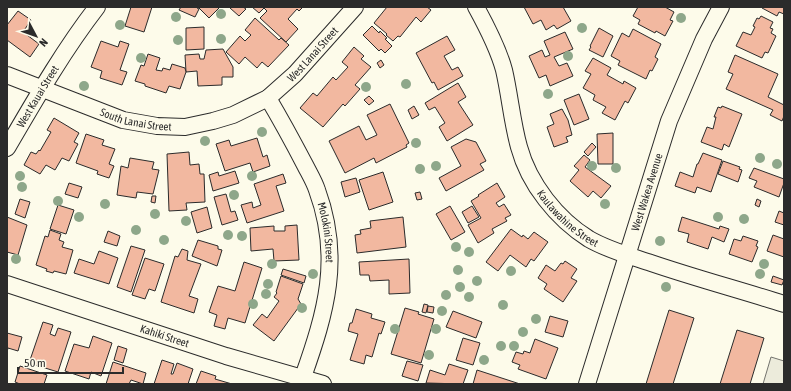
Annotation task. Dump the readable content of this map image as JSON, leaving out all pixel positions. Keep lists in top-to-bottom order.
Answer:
{
  "streets": {
    "street": [
      "West Lanai Street",
      "West Kauai Street",
      "South Lanai Street",
      "West Wakea Avenue",
      "Kaulawahine Street",
      "Molokini Street",
      "Kahiki Street"
    ]
  },
  "crossings": [
    ["West Lanai Street", "South Lanai Street"],
    ["West Lanai Street", "Molokini Street"],
    ["West Kauai Street", "South Lanai Street"],
    ["South Lanai Street", "Molokini Street"],
    ["West Wakea Avenue", "Kaulawahine Street"],
    ["Molokini Street", "Kahiki Street"]
  ],
  "scale_bar": "50 m",
  "north": "bottom right"
}
